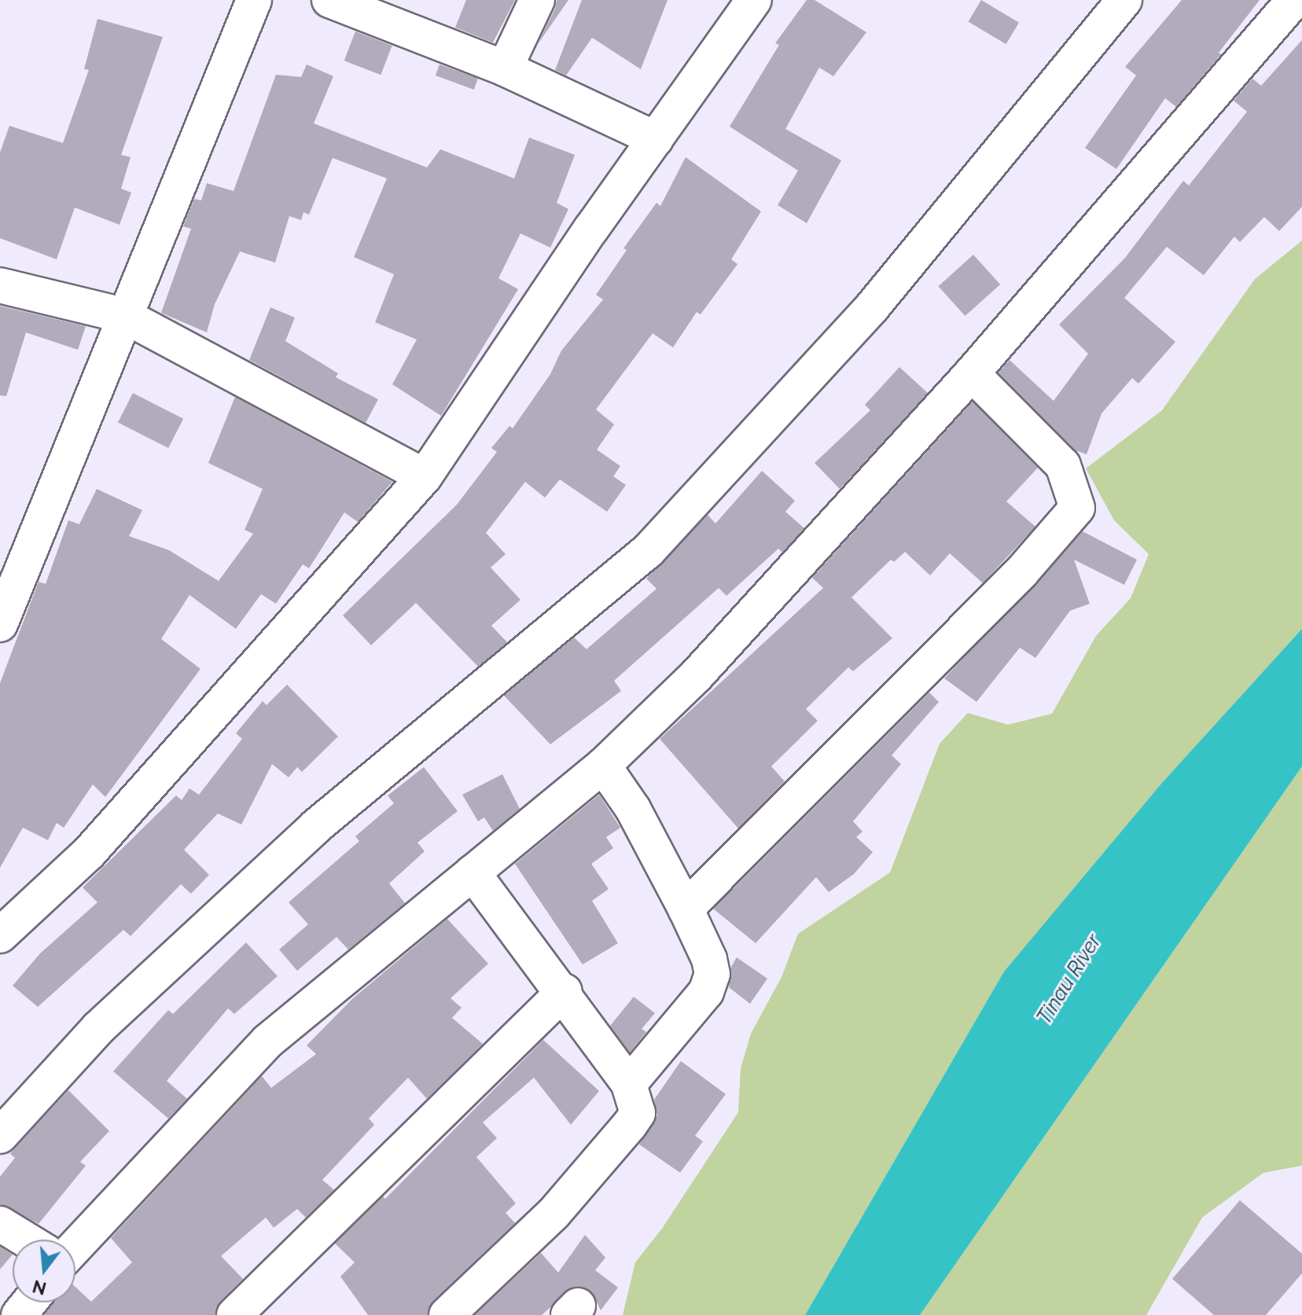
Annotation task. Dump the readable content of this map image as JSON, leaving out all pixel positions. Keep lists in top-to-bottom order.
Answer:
{
  "water": ["Tinau River"],
  "north": "bottom"
}
